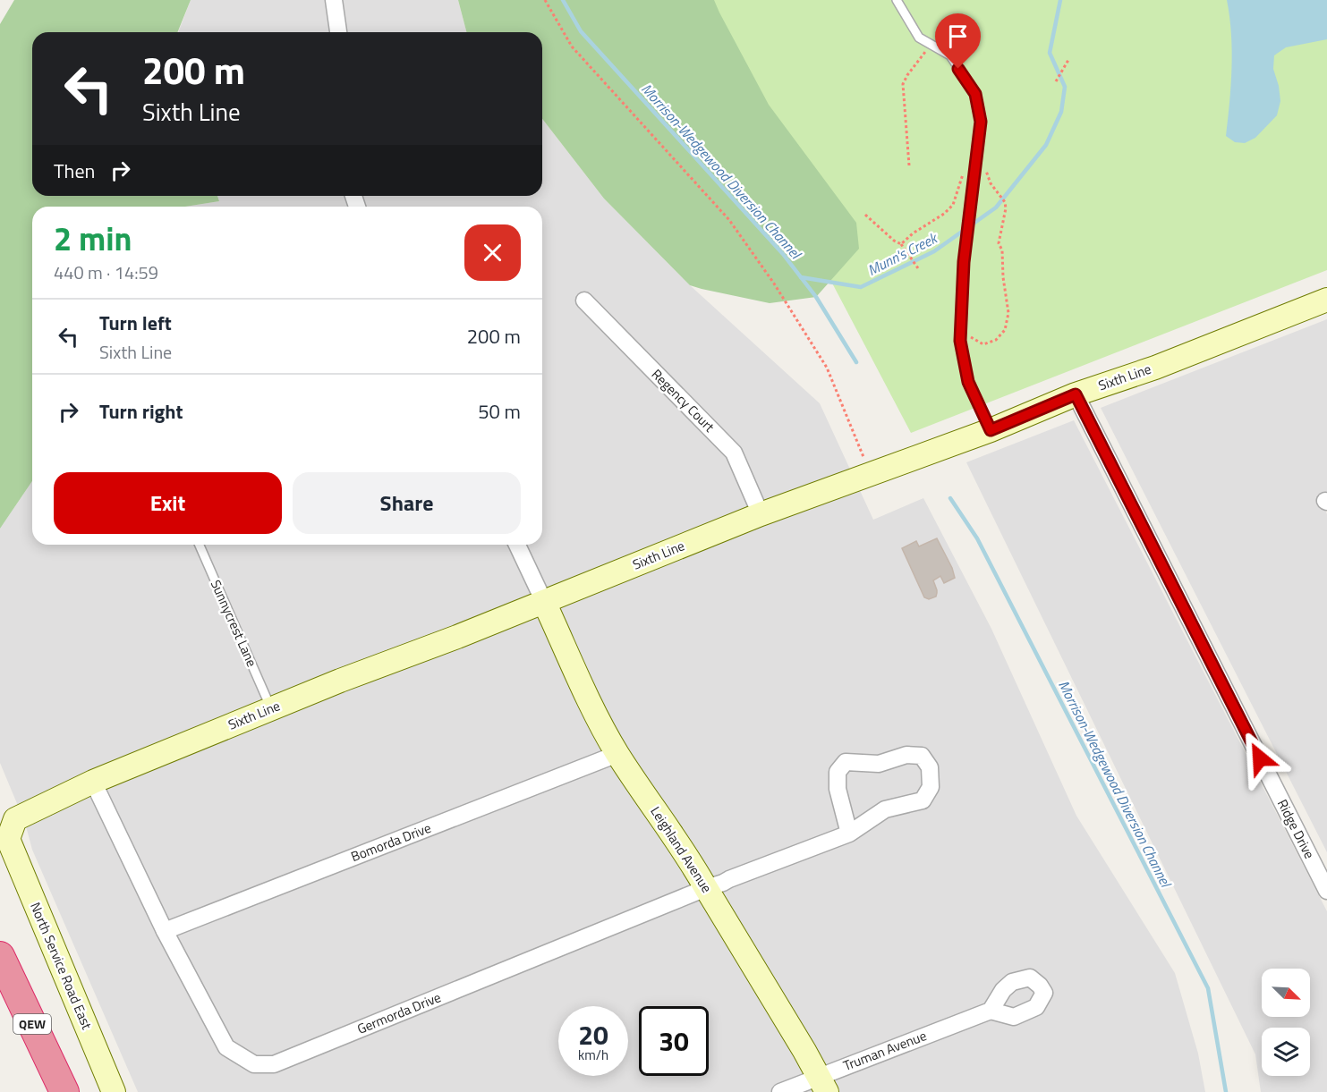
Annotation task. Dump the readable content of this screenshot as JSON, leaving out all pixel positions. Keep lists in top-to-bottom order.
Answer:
{
  "streets": {
    "highway": ["QEW"],
    "street": [
      "Sixth Line",
      "Regency Court",
      "Ridge Drive",
      "Bomorda Drive",
      "Leighland Avenue",
      "North Service Road East",
      "Germorda Drive",
      "Truman Avenue"
    ],
    "lane": ["Sunnycrest Lane"]
  },
  "crossings": [
    ["Sixth Line", "Regency Court"],
    ["Sixth Line", "Sunnycrest Lane"],
    ["Sixth Line", "Ridge Drive"],
    ["Sixth Line", "Leighland Avenue"],
    ["Sixth Line", "North Service Road East"],
    ["Sixth Line", "Germorda Drive"],
    ["Bomorda Drive", "Leighland Avenue"],
    ["Bomorda Drive", "Germorda Drive"],
    ["Leighland Avenue", "Germorda Drive"],
    ["Leighland Avenue", "Truman Avenue"]
  ],
  "water": ["Morrison-Wedgewood Diversion Channel", "Munn's Creek"],
  "north": "bottom right",
  "page": {
    "turn": ["200 m", "Sixth Line"],
    "then": "Then",
    "heading": ["2 min", "440 m · 14:59"],
    "list": [
      {
        "name": "Turn left",
        "note": "Sixth Line",
        "value": "200 m"
      },
      {
        "name": "Turn right",
        "value": "50 m"
      }
    ],
    "buttons": ["Exit", "Share"],
    "speed": "20 km/h",
    "limit": "30"
  }
}
